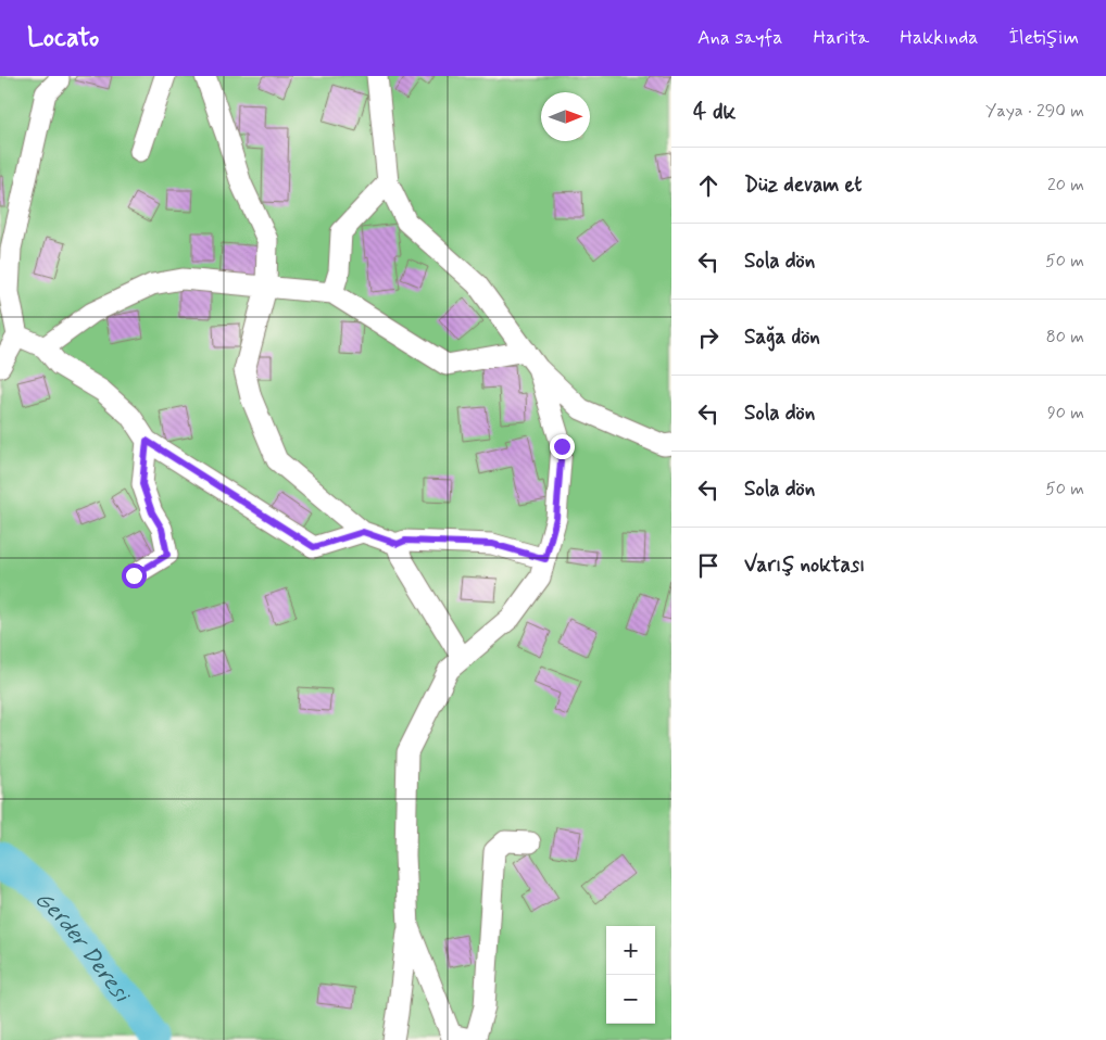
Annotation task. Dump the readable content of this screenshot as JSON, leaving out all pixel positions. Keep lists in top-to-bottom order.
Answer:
{
  "water": ["Gerder Deresi"],
  "north": "right",
  "page": {
    "header": "Locato",
    "nav": [
      "Ana sayfa",
      "Harita",
      "Hakkında",
      "İletişim"
    ],
    "heading": ["4 dk", "Yaya · 290 m"],
    "list": [
      ["Düz devam et", "20 m"],
      ["Sola dön", "50 m"],
      ["Sağa dön", "80 m"],
      ["Sola dön", "90 m"],
      ["Sola dön", "50 m"],
      "Varış noktası"
    ],
    "map_buttons": ["+", "−"]
  }
}
